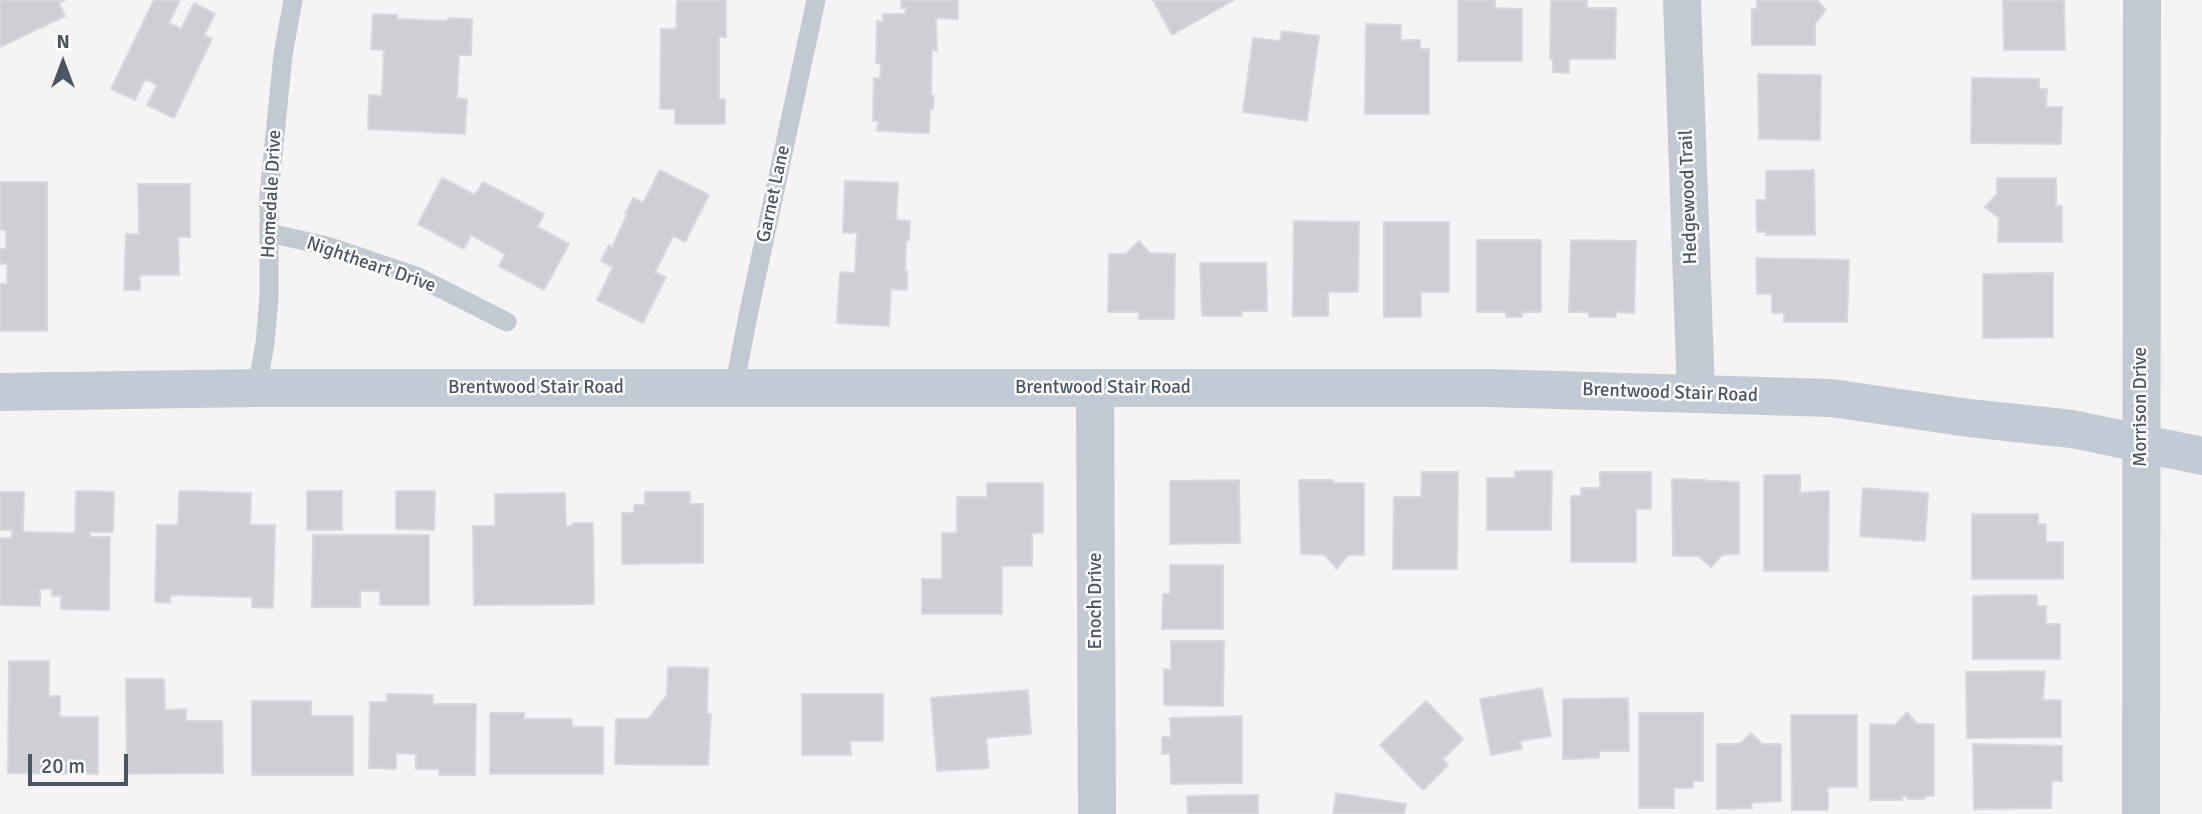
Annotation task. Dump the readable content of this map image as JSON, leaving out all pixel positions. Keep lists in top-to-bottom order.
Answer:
{
  "streets": {
    "main road": ["Brentwood Stair Road"],
    "street": ["Hedgewood Trail", "Morrison Drive", "Enoch Drive"],
    "lane": ["Homedale Drive", "Garnet Lane", "Nightheart Drive"]
  },
  "crossings": [
    ["Homedale Drive", "Nightheart Drive"],
    ["Homedale Drive", "Brentwood Stair Road"],
    ["Garnet Lane", "Brentwood Stair Road"],
    ["Hedgewood Trail", "Brentwood Stair Road"],
    ["Brentwood Stair Road", "Morrison Drive"],
    ["Brentwood Stair Road", "Enoch Drive"]
  ],
  "scale_bar": "20 m",
  "north": "top"
}
